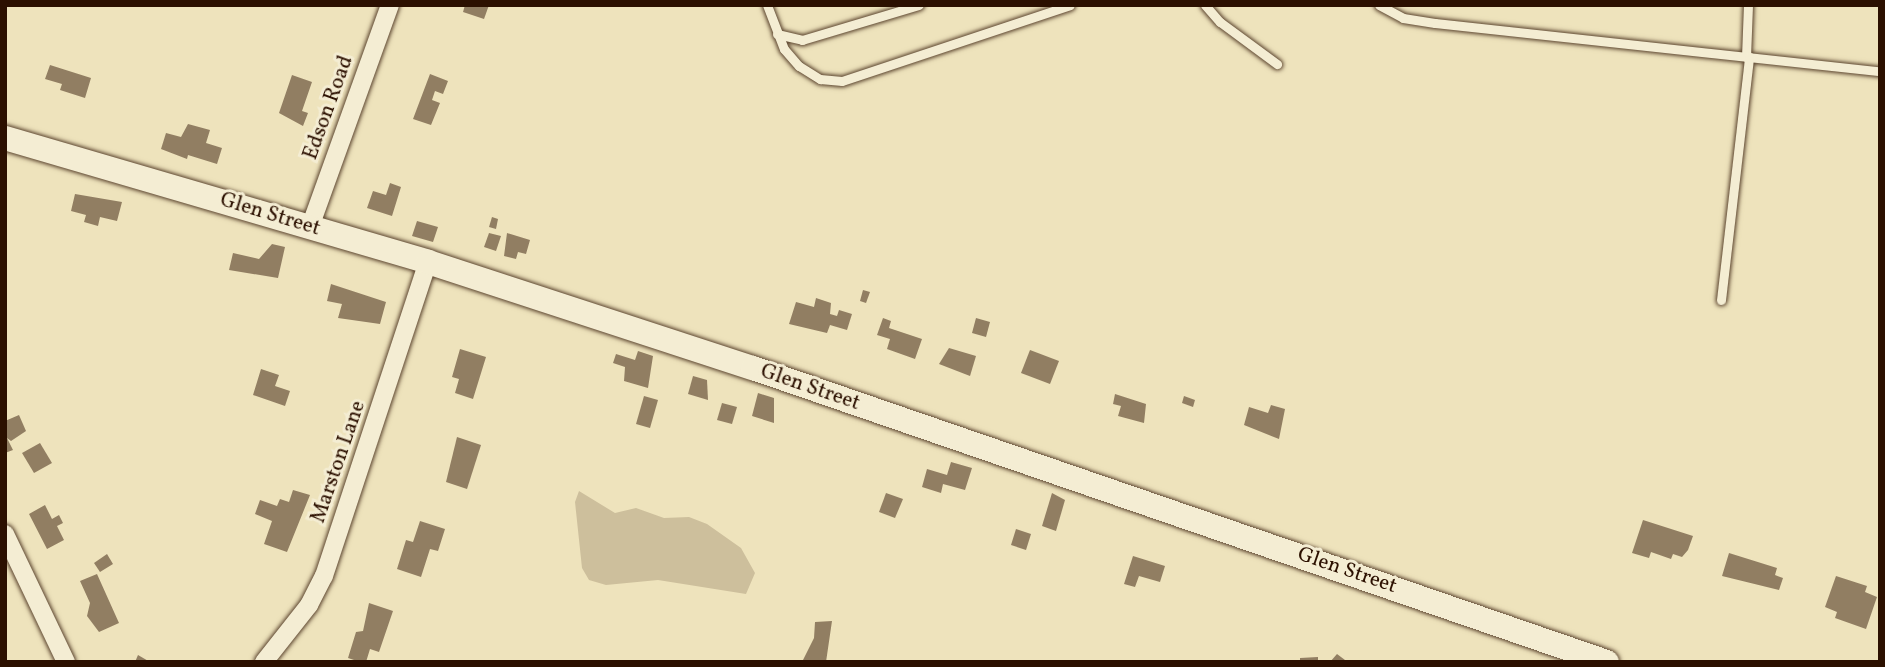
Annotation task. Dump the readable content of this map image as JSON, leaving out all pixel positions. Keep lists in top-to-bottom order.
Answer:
{
  "streets": {
    "street": ["Edson Road", "Glen Street", "Marston Lane"]
  },
  "crossings": [
    ["Edson Road", "Glen Street"],
    ["Glen Street", "Marston Lane"]
  ]
}
